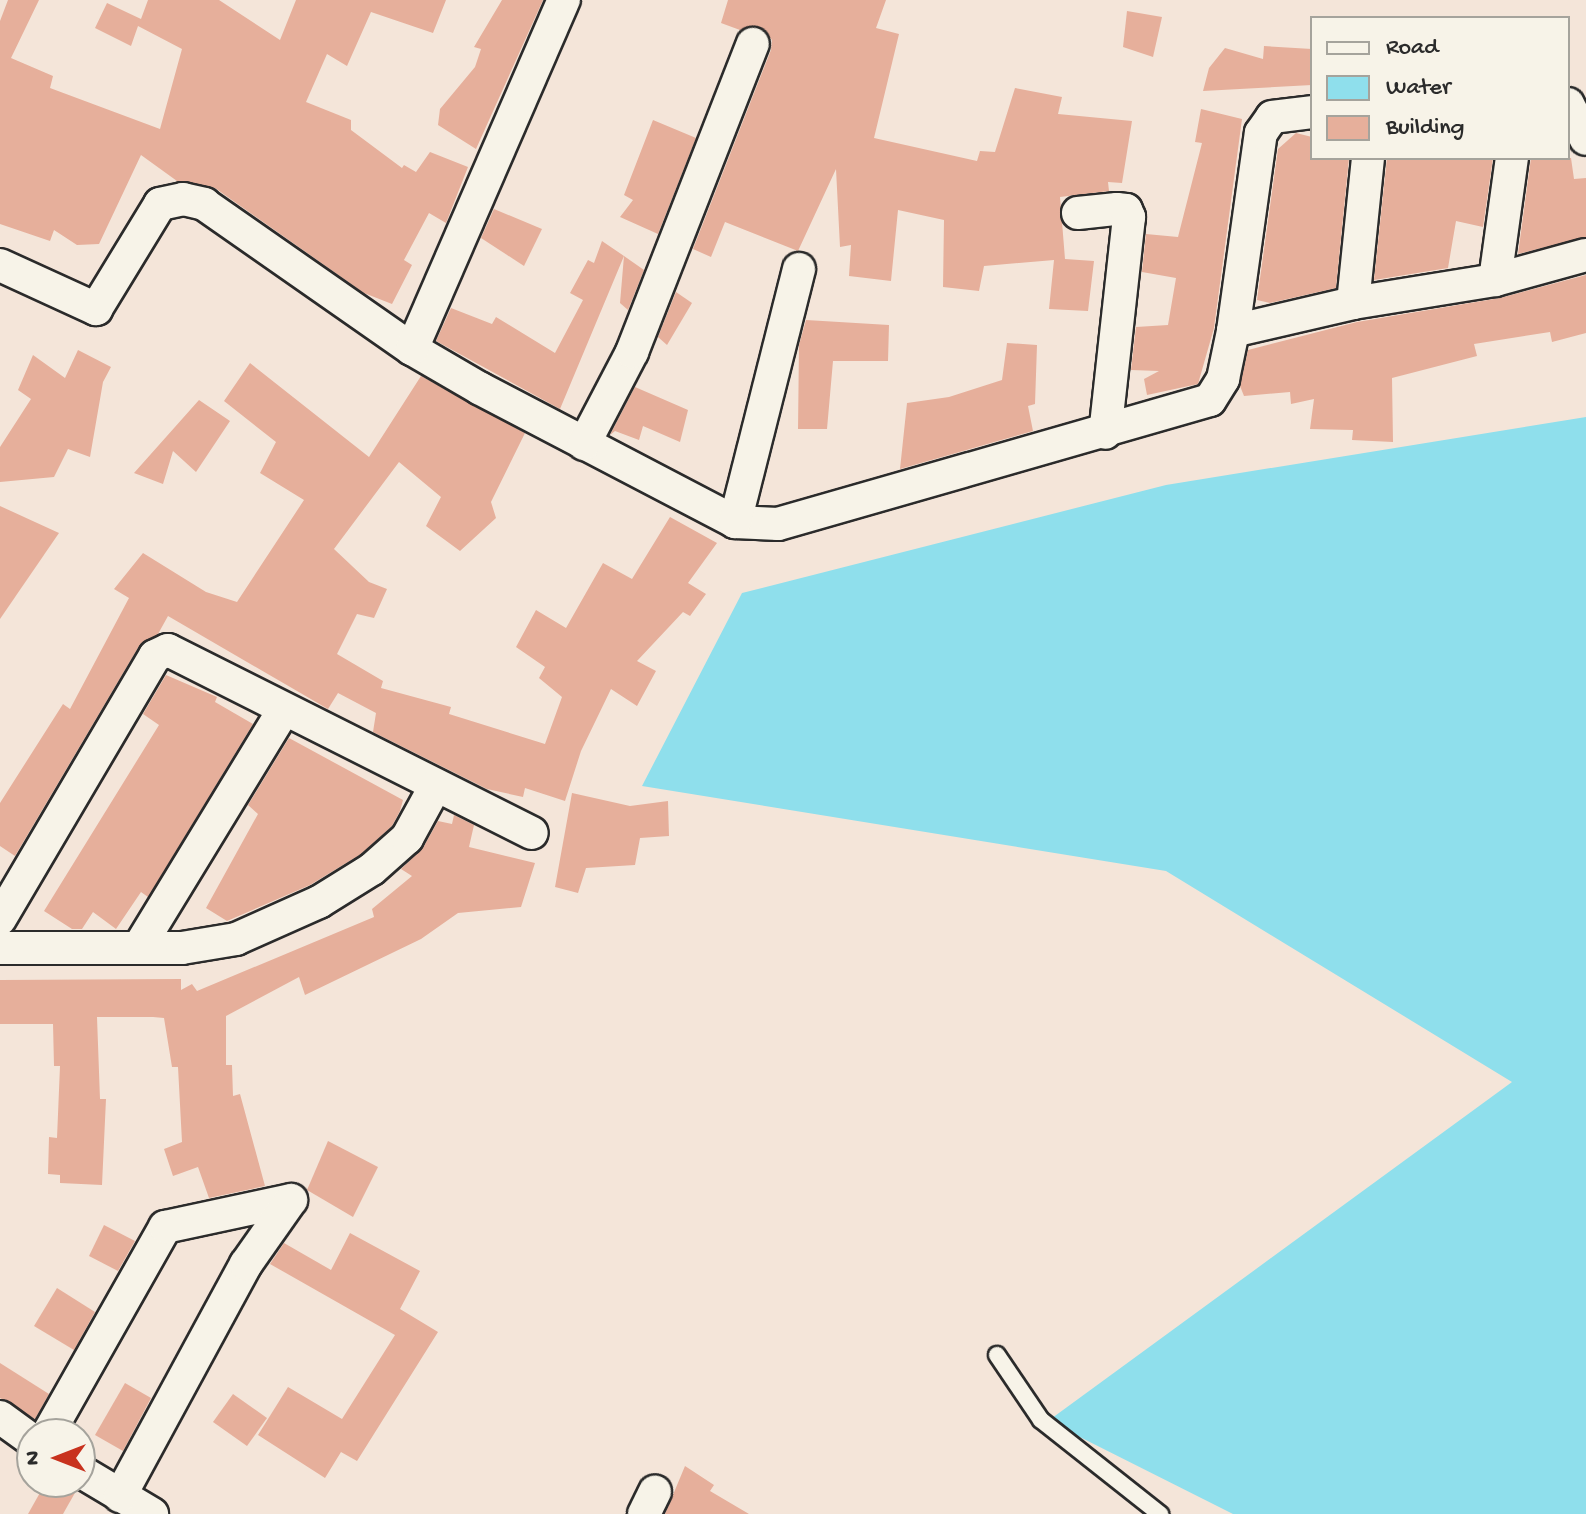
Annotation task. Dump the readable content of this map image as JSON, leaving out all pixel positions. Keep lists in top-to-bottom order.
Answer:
{
  "legend": ["Road", "Water", "Building"],
  "north": "left"
}
